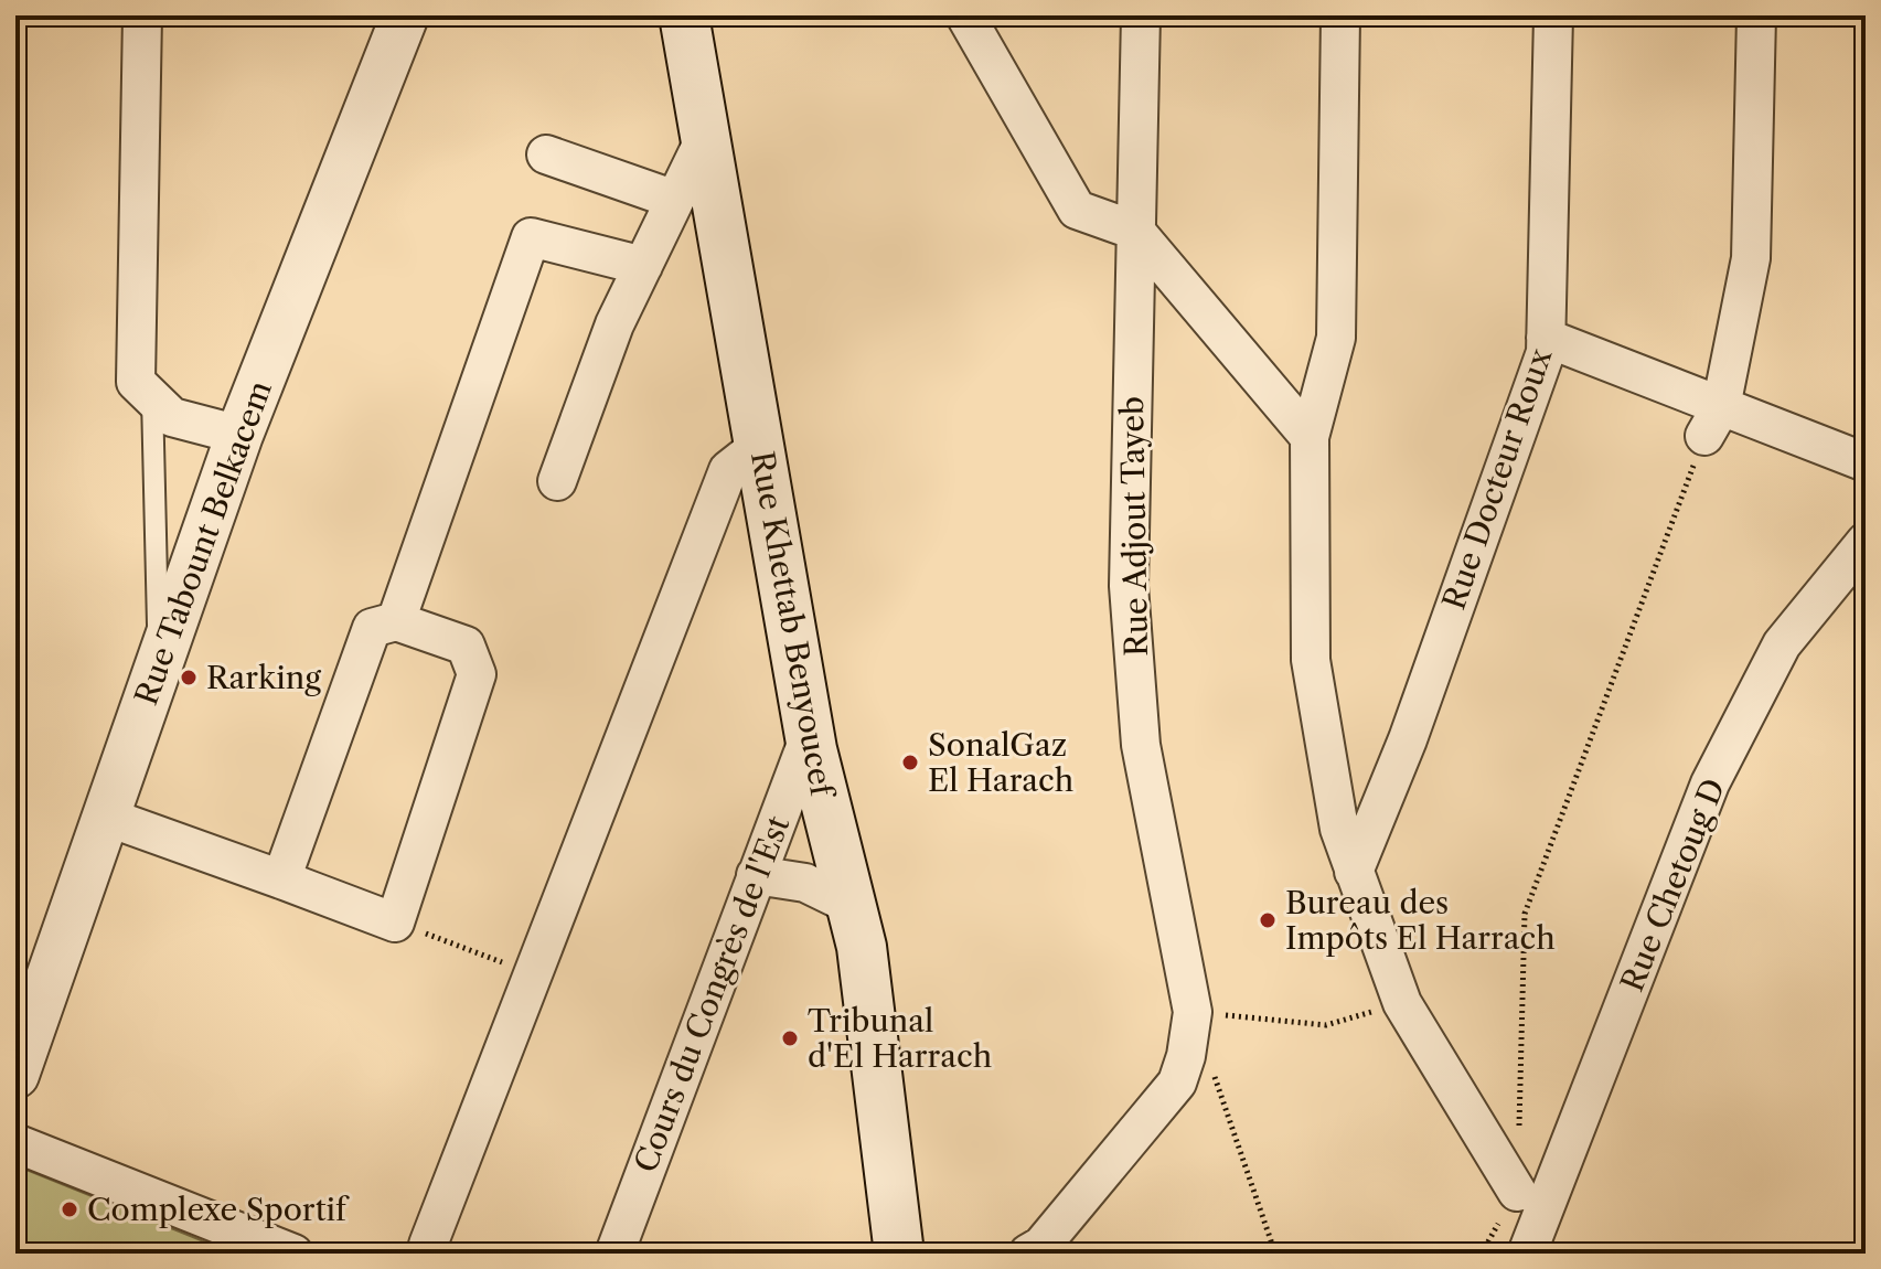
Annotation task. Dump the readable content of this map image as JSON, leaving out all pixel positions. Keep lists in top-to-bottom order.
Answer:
{
  "streets": {
    "main road": ["Rue Khettab Benyoucef"],
    "street": [
      "Rue Docteur Roux",
      "Rue Adjout Tayeb",
      "Rue Tabount Belkacem",
      "Rue Chetoug D",
      "Cours du Congrès de l'Est"
    ]
  },
  "crossings": [
    ["Rue Khettab Benyoucef", "Cours du Congrès de l'Est"]
  ],
  "places": [
    "Rarking",
    "SonalGaz El Harach",
    "Bureau des Impôts El Harrach",
    "Tribunal d'El Harrach",
    "Complexe Sportif"
  ]
}
